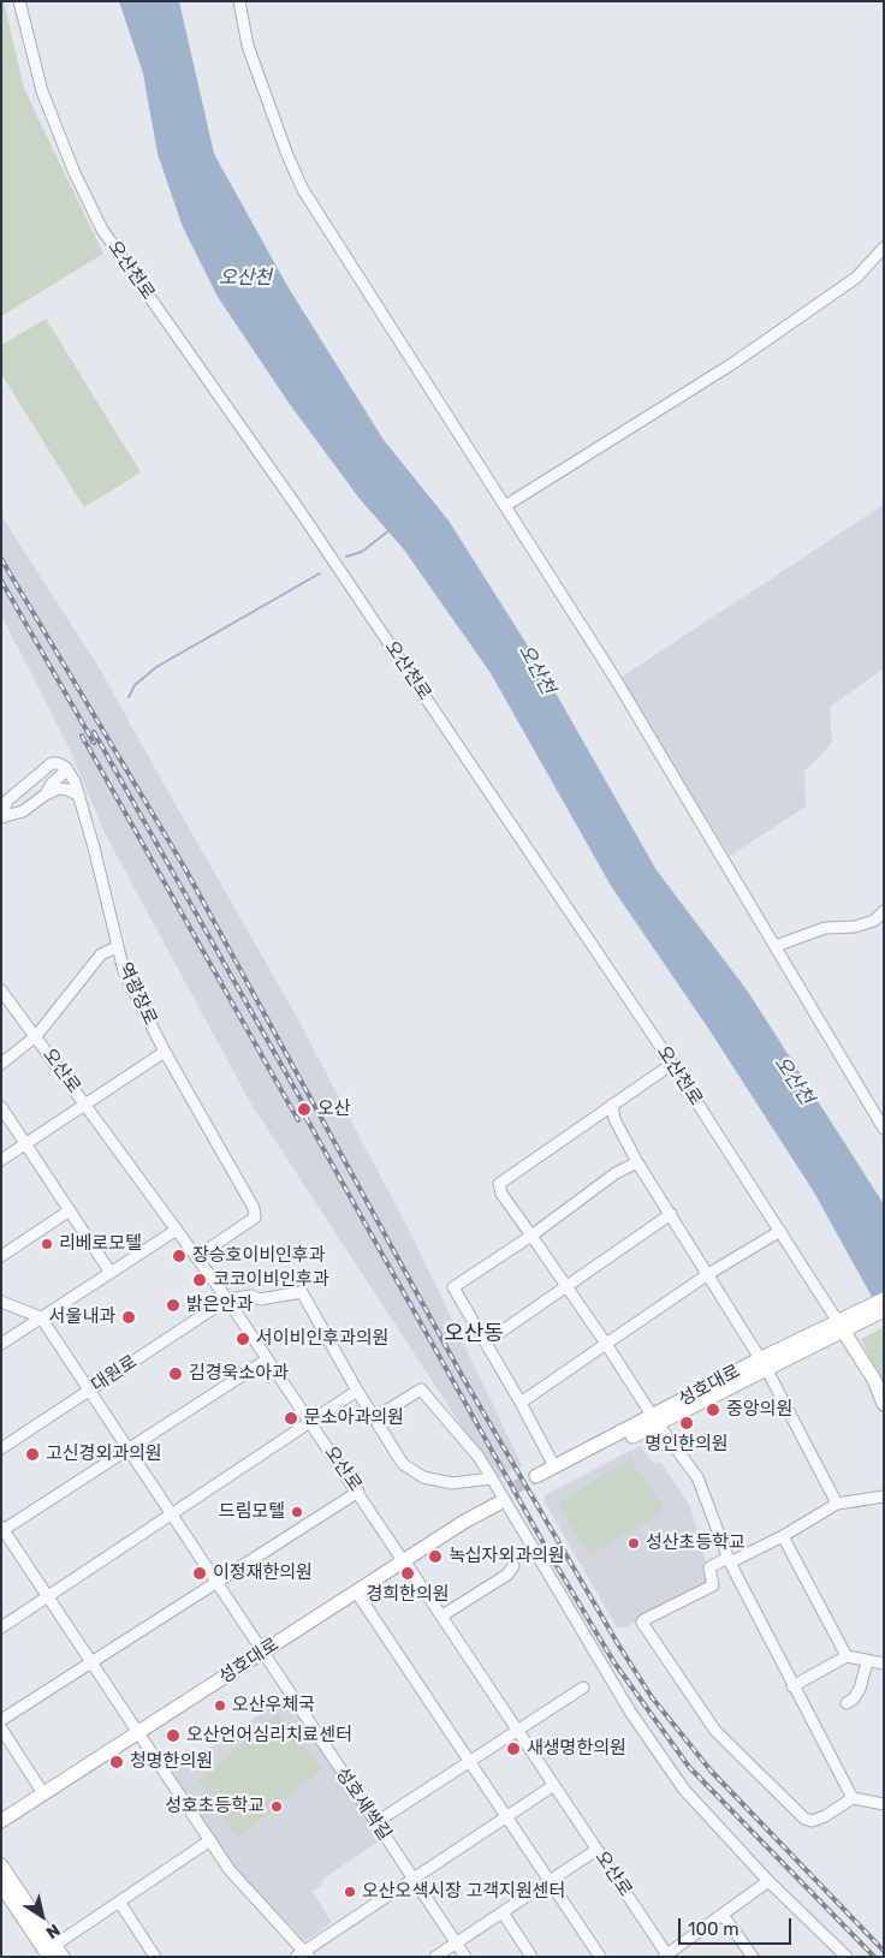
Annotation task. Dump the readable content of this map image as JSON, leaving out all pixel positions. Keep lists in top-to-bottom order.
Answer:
{
  "streets": {
    "main road": ["오산천로", "성호대로"],
    "street": [
      "역광장로",
      "오산로",
      "대원로",
      "성호새싹길"
    ]
  },
  "crossings": [
    ["오산천로", "성호대로"],
    ["역광장로", "오산로"],
    ["오산로", "대원로"],
    ["오산로", "성호대로"],
    ["대원로", "성호새싹길"],
    ["성호대로", "성호새싹길"]
  ],
  "districts": ["오산동"],
  "water": ["오산천"],
  "places": [
    "오산",
    "리베로모텔",
    "장승호이비인후과",
    "코코이비인후과",
    "밝은안과",
    "서울내과",
    "서이비인후과의원",
    "김경욱소아과",
    "중앙의원",
    "문소아과의원",
    "명인한의원",
    "고신경외과의원",
    "드림모텔",
    "성산초등학교",
    "녹십자외과의원",
    "이정재한의원",
    "경희한의원",
    "오산우체국",
    "오산언어심리치료센터",
    "새생명한의원",
    "청명한의원",
    "성호초등학교",
    "오산오색시장 고객지원센터"
  ],
  "scale_bar": "100 m",
  "north": "bottom right"
}
